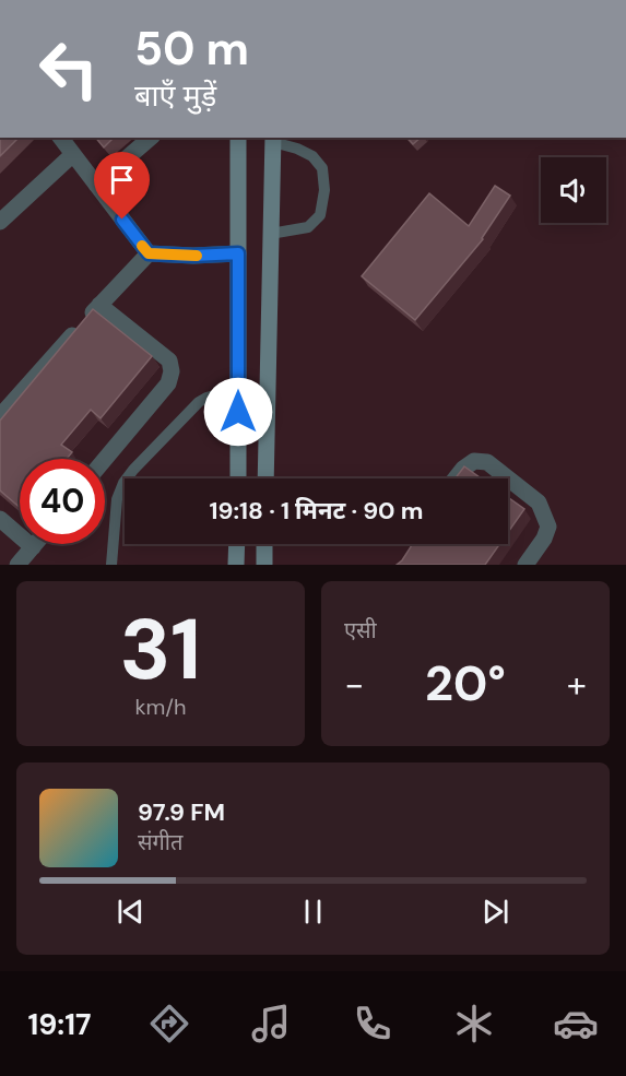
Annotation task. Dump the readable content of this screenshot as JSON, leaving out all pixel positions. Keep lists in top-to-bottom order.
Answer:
{
  "page": {
    "turn": ["50 m", "बाएँ मुड़ें"],
    "limit": "40",
    "trip": "19:18 · 1 मिनट · 90 m",
    "tile": [
      ["31", "km/h"],
      "एसी"
    ],
    "heat": ["−", "20°", "+"],
    "song": ["97.9 FM", "संगीत"],
    "tabs": "19:17"
  }
}
